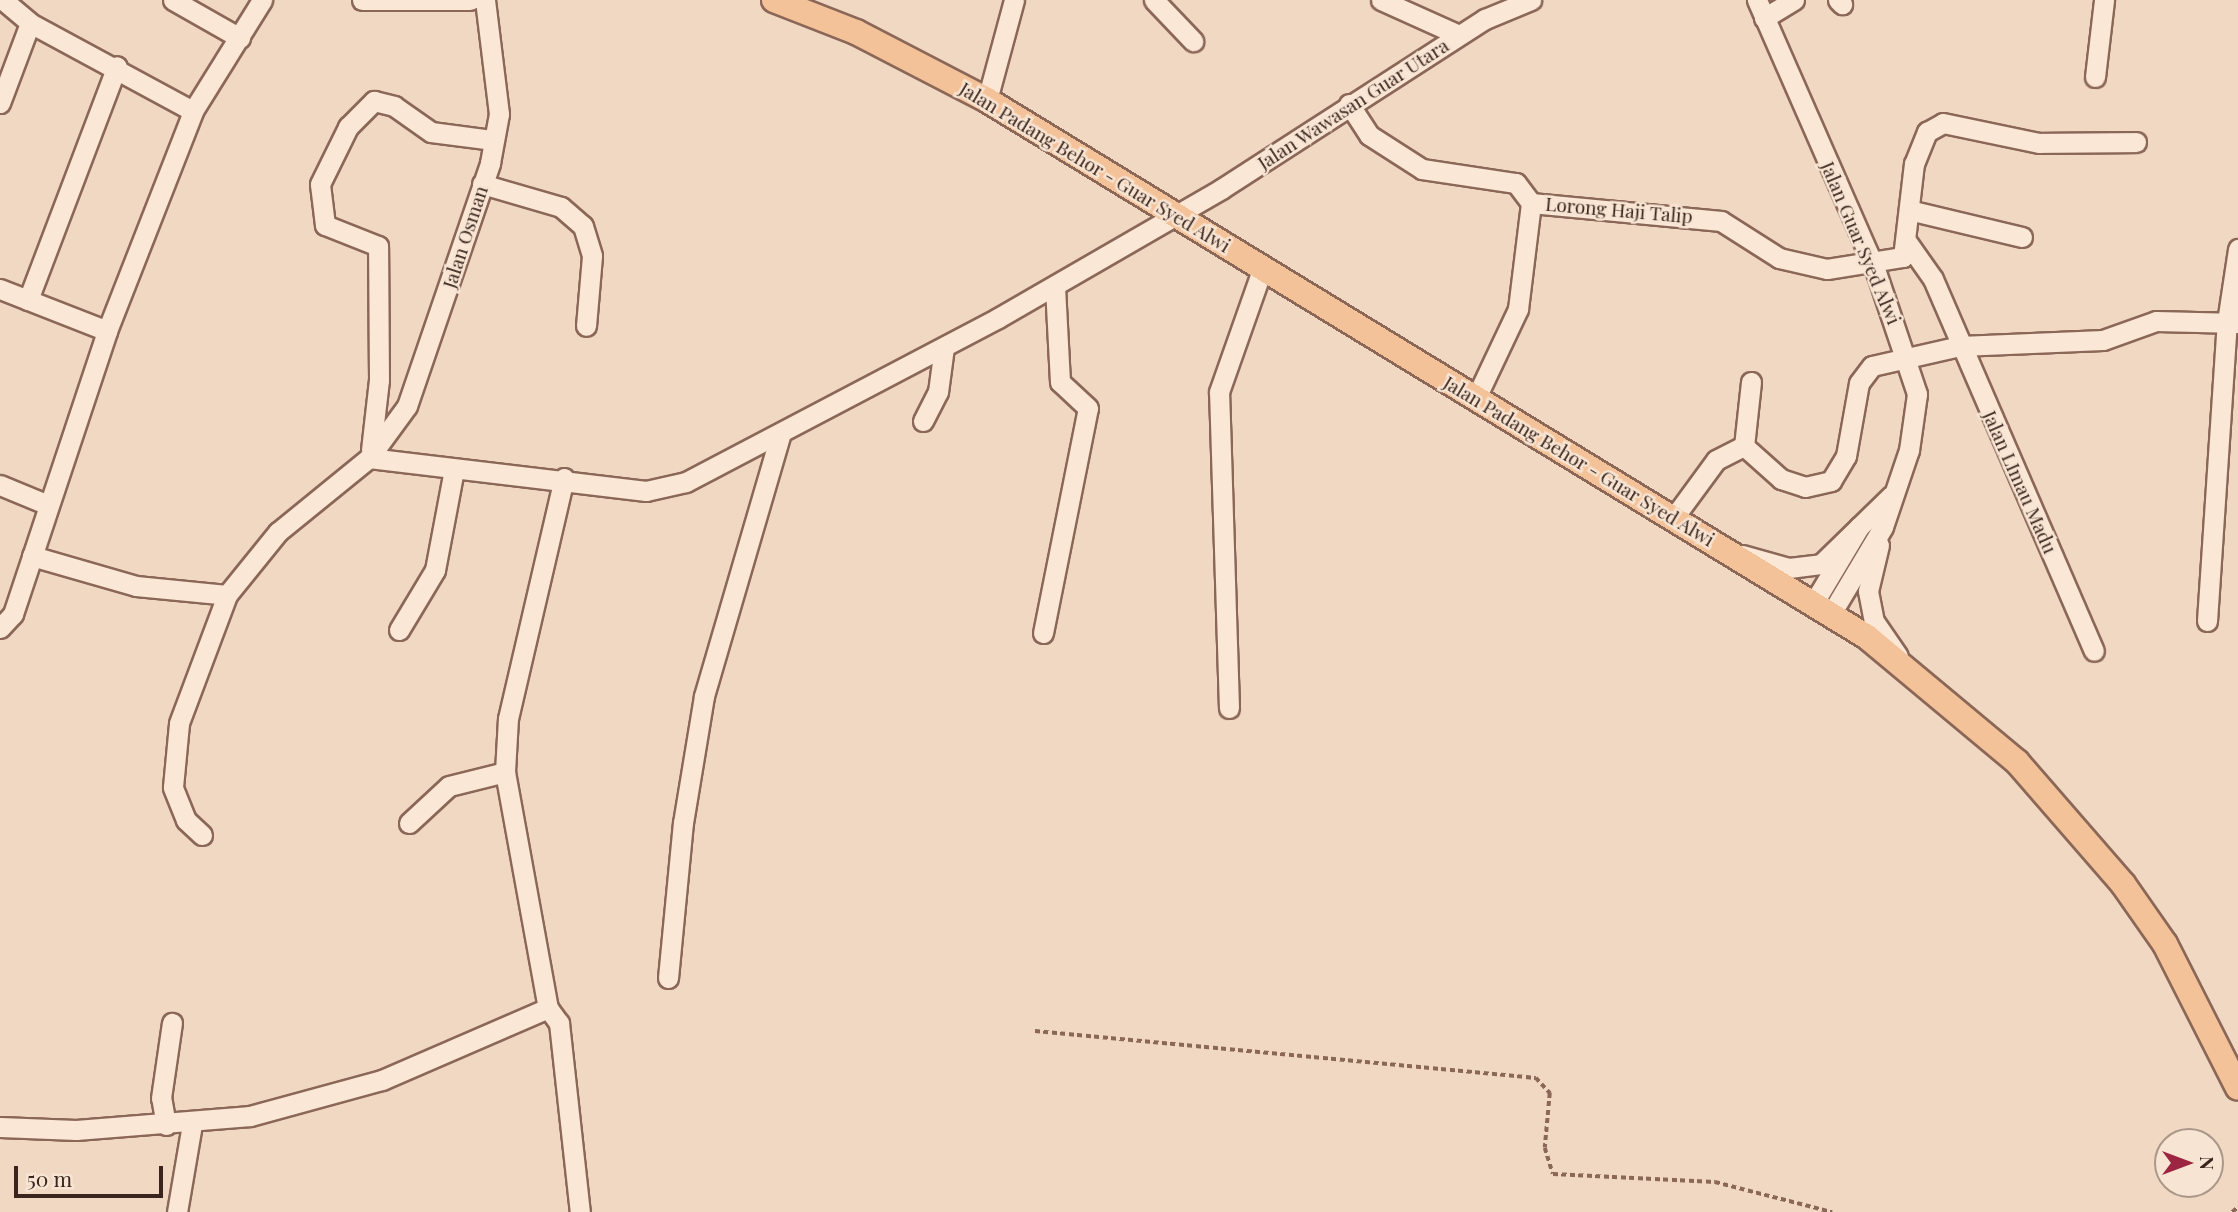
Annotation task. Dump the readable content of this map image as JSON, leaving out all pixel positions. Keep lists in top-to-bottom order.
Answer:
{
  "streets": {
    "main road": ["Jalan Padang Behor - Guar Syed Alwi"],
    "street": [
      "Jalan Wawasan Guar Utara",
      "Lorong Haji Talip",
      "Jalan Osman",
      "Jalan Guar Syed Alwi",
      "Jalan LImau Madu"
    ]
  },
  "crossings": [
    ["Jalan Wawasan Guar Utara", "Jalan Padang Behor - Guar Syed Alwi"],
    ["Jalan Wawasan Guar Utara", "Lorong Haji Talip"],
    ["Jalan Wawasan Guar Utara", "Jalan Osman"],
    ["Jalan Padang Behor - Guar Syed Alwi", "Jalan Guar Syed Alwi"],
    ["Lorong Haji Talip", "Jalan Guar Syed Alwi"]
  ],
  "scale_bar": "50 m",
  "north": "right"
}
